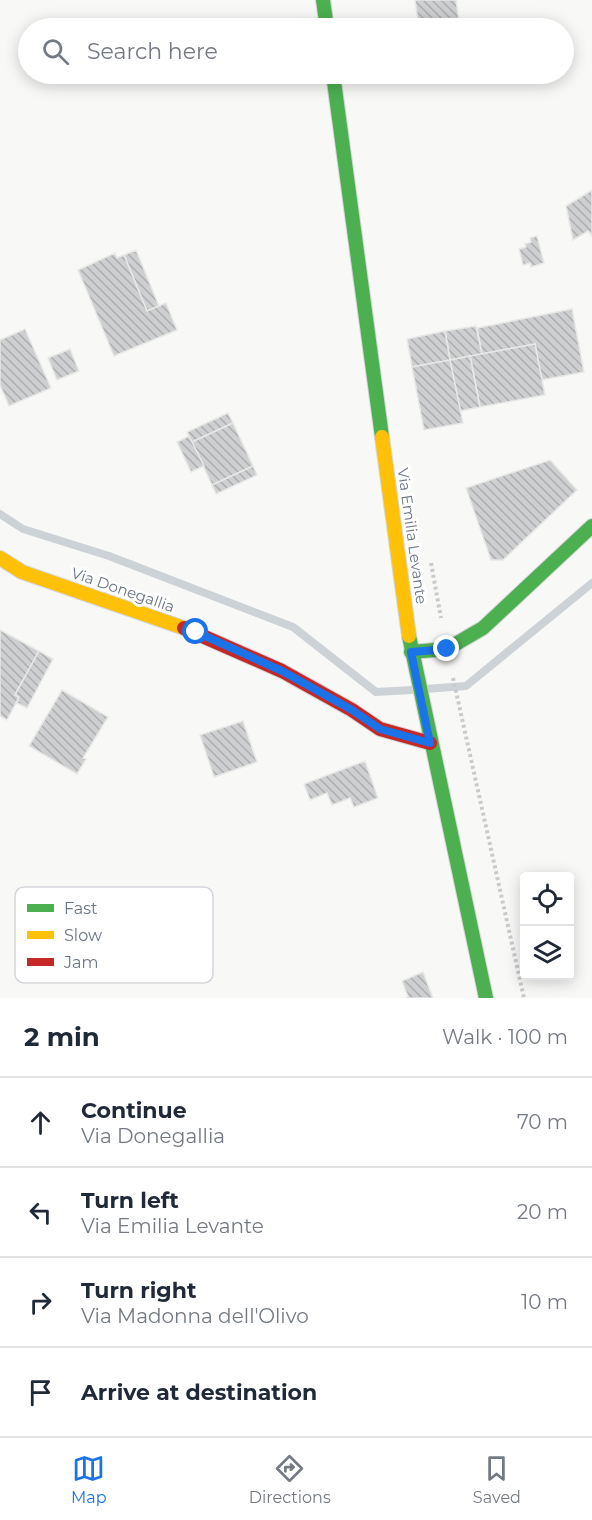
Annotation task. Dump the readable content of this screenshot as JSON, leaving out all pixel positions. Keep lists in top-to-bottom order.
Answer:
{
  "streets": {
    "main road": ["Via Emilia Levante", "Via Donegallia"]
  },
  "crossings": [
    ["Via Emilia Levante", "Via Donegallia"]
  ],
  "legend": ["Fast", "Slow", "Jam"],
  "page": {
    "search": "Search here",
    "heading": ["2 min", "Walk · 100 m"],
    "list": [
      ["Continue", "Via Donegallia", "70 m"],
      ["Turn left", "Via Emilia Levante", "20 m"],
      ["Turn right", "Via Madonna dell'Olivo", "10 m"],
      "Arrive at destination"
    ],
    "nav": ["Map", "Directions", "Saved"]
  }
}
